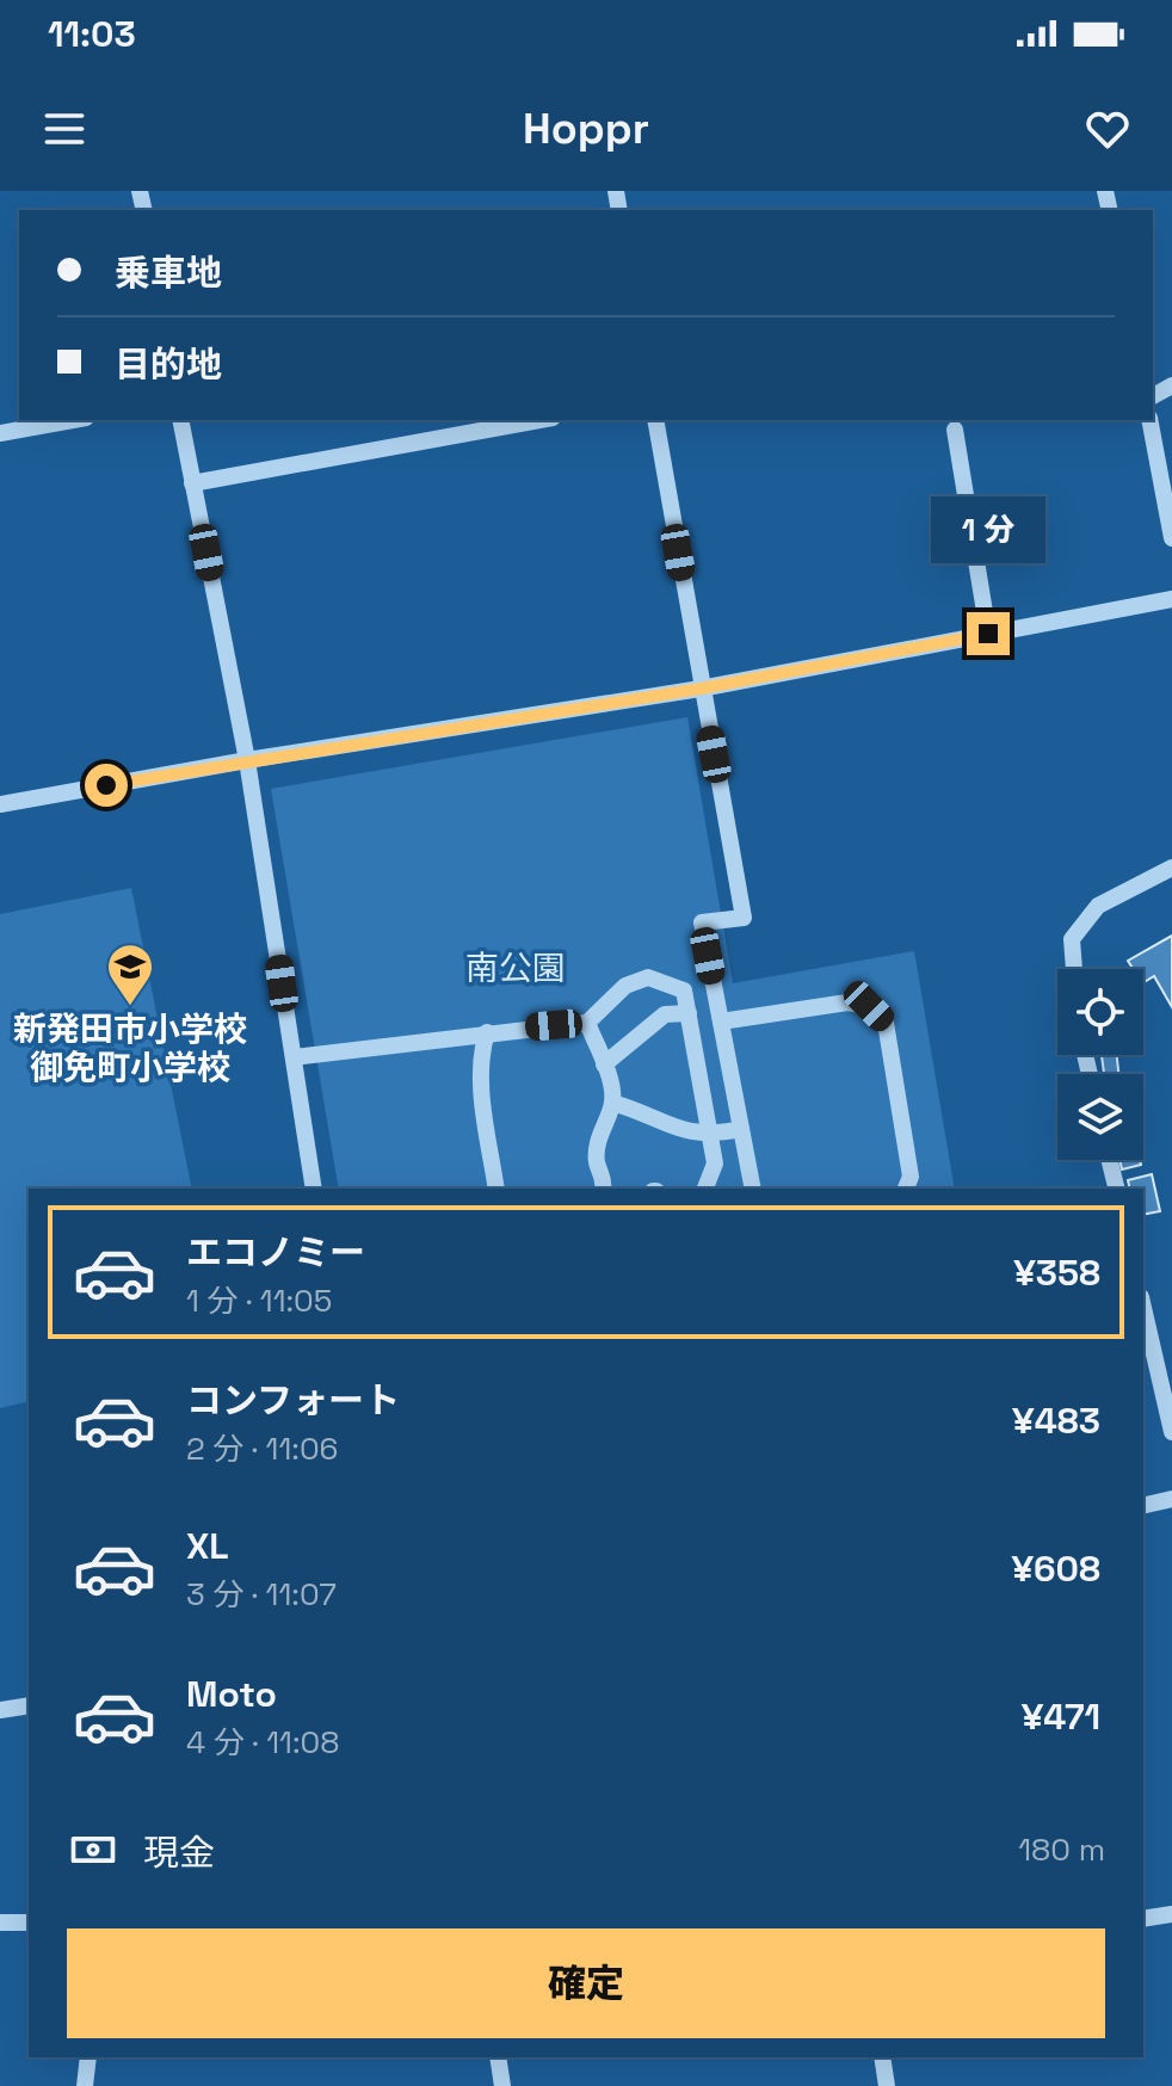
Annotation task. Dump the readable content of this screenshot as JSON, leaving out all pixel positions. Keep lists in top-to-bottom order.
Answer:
{
  "parks": ["南公園"],
  "places": {
    "school or university": ["新発田市小学校 御免町小学校"]
  },
  "page": {
    "status": "11:03",
    "header": "Hoppr",
    "banner": ["乗車地", "目的地"],
    "bubble": "1 分",
    "list": [
      {
        "name": "エコノミー",
        "note": "1 分 · 11:05",
        "value": "¥358"
      },
      {
        "name": "コンフォート",
        "note": "2 分 · 11:06",
        "value": "¥483"
      },
      {
        "name": "XL",
        "note": "3 分 · 11:07",
        "value": "¥608"
      },
      {
        "name": "Moto",
        "note": "4 分 · 11:08",
        "value": "¥471"
      }
    ],
    "pay": ["現金", "180 m"],
    "buttons": "確定"
  }
}
